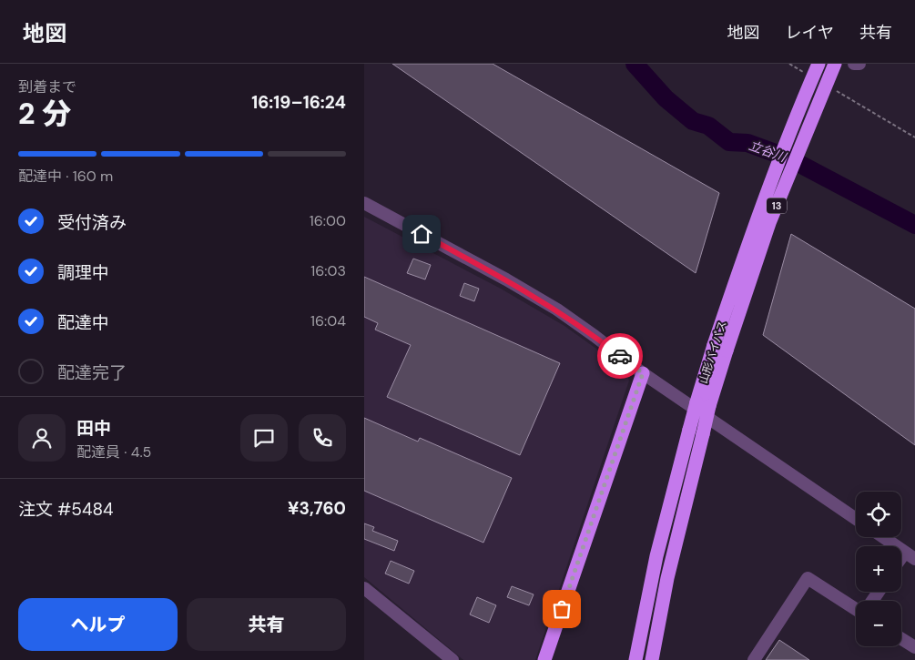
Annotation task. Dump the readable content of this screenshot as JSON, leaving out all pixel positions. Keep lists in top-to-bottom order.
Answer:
{
  "streets": {
    "highway": ["13", "山形バイパス"]
  },
  "water": ["立谷川"],
  "page": {
    "header": "地図",
    "nav": ["地図", "レイヤ", "共有"],
    "heading": ["2 分", "到着まで", "16:19–16:24"],
    "panel": [
      "田中",
      "配達員 · 4.5",
      "注文 #5484",
      "¥3,760"
    ],
    "bar": "配達中 · 160 m",
    "list": [
      ["受付済み", "16:00"],
      ["調理中", "16:03"],
      ["配達中", "16:04"],
      "配達完了"
    ],
    "map_buttons": ["+", "−"],
    "buttons": ["ヘルプ", "共有"]
  }
}
